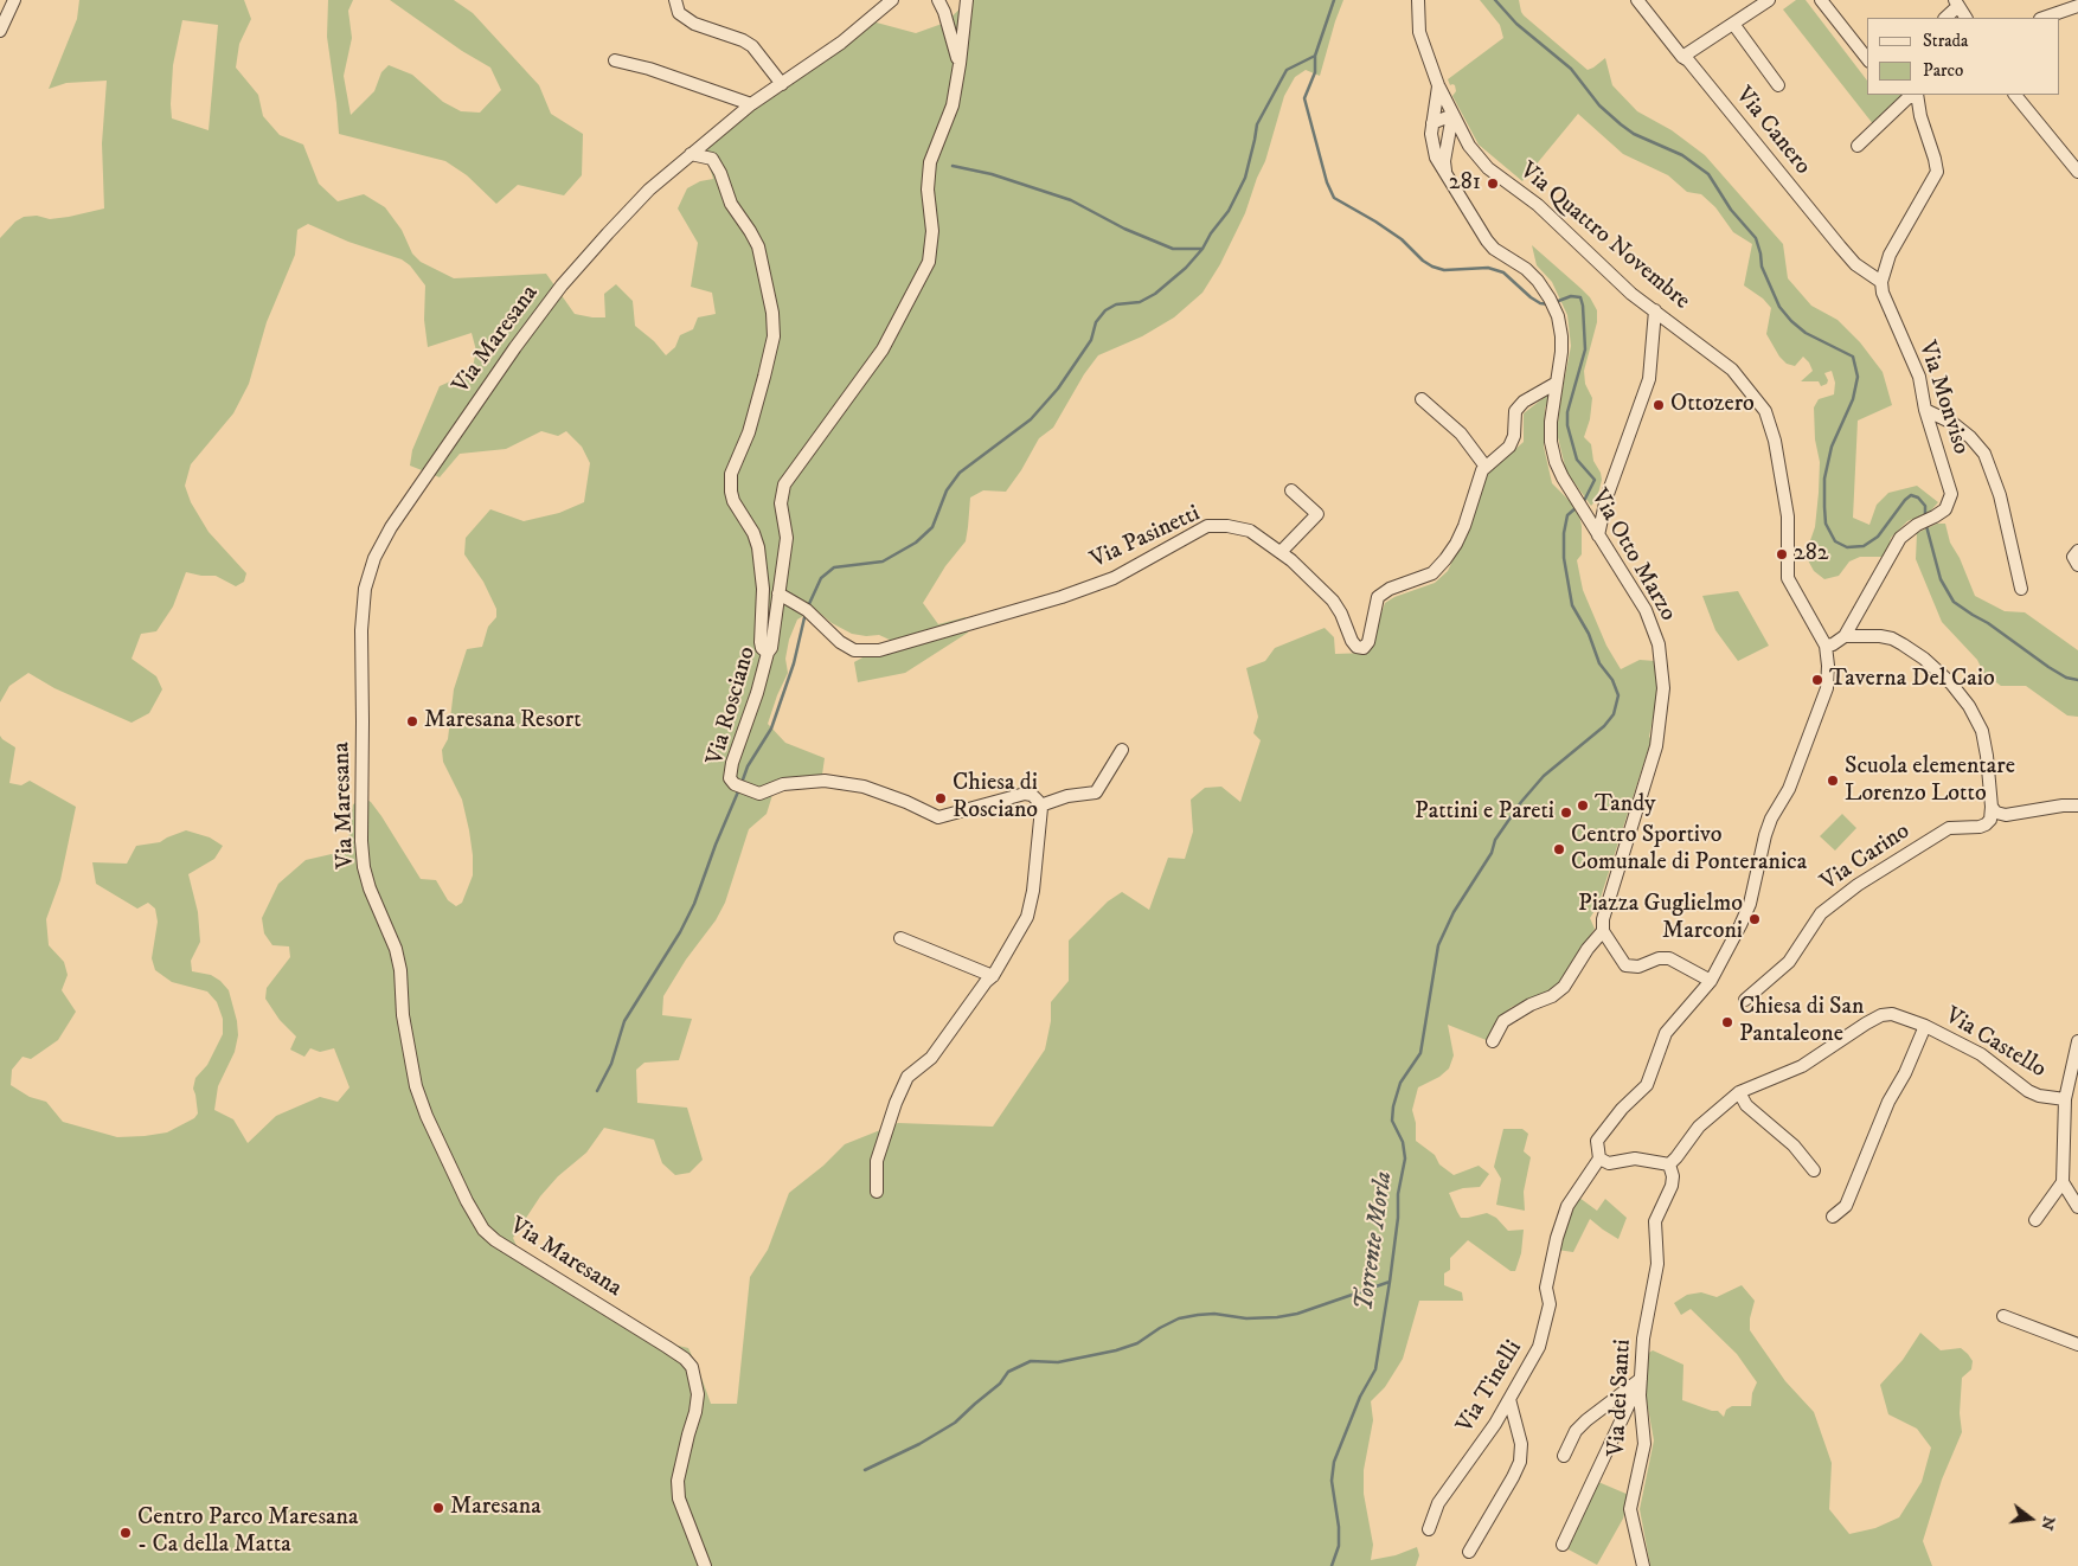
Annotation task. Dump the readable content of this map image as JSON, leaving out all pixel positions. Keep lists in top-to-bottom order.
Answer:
{
  "streets": {
    "street": [
      "Via Canero",
      "Via Quattro Novembre",
      "Via Maresana",
      "Via Monviso",
      "Via Pasinetti",
      "Via Otto Marzo",
      "Via Rosciano",
      "Via Carino",
      "Via Castello",
      "Via Tinelli",
      "Via dei Santi"
    ]
  },
  "crossings": [
    ["Via Canero", "Via Monviso"],
    ["Via Quattro Novembre", "Via Otto Marzo"],
    ["Via Quattro Novembre", "Via Tinelli"],
    ["Via Pasinetti", "Via Otto Marzo"],
    ["Via Pasinetti", "Via Rosciano"],
    ["Via Castello", "Via dei Santi"]
  ],
  "water": ["Torrente Morla"],
  "places": [
    "281",
    "Ottozero",
    "282",
    "Taverna Del Caio",
    "Maresana Resort",
    "Scuola elementare Lorenzo Lotto",
    "Chiesa di Rosciano",
    "Tandy",
    "Pattini e Pareti",
    "Centro Sportivo Comunale di Ponteranica",
    "Piazza Guglielmo Marconi",
    "Chiesa di San Pantaleone",
    "Maresana",
    "Centro Parco Maresana - Ca della Matta"
  ],
  "legend": ["Strada", "Parco"],
  "north": "right"
}
